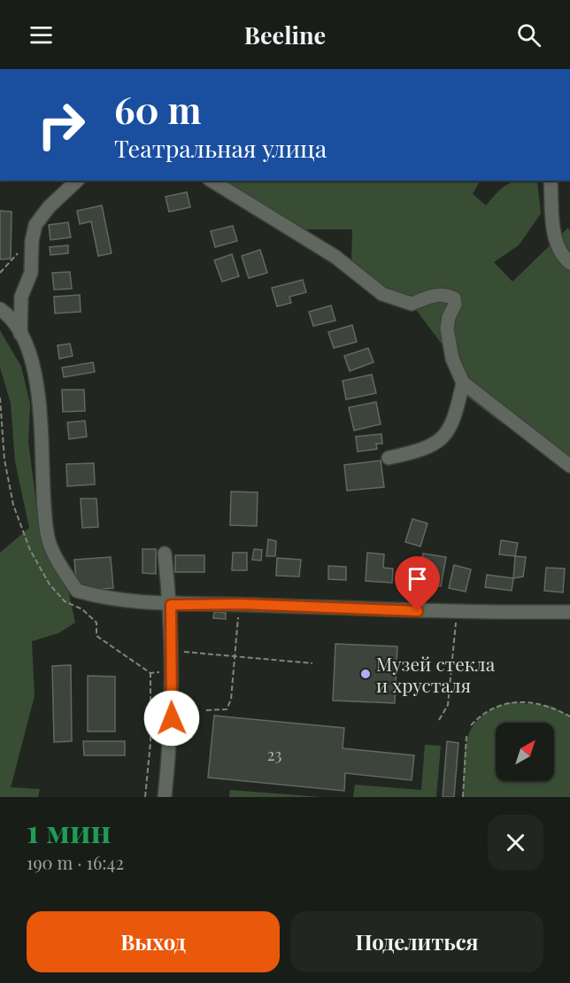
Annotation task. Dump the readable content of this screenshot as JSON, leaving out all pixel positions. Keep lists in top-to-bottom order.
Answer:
{
  "places": ["Музей стекла и хрусталя"],
  "house_numbers": ["23"],
  "north": "top right",
  "page": {
    "header": "Beeline",
    "turn": ["60 m", "Театральная улица"],
    "heading": ["1 мин", "190 m · 16:42"],
    "buttons": ["Выход", "Поделиться"]
  }
}
